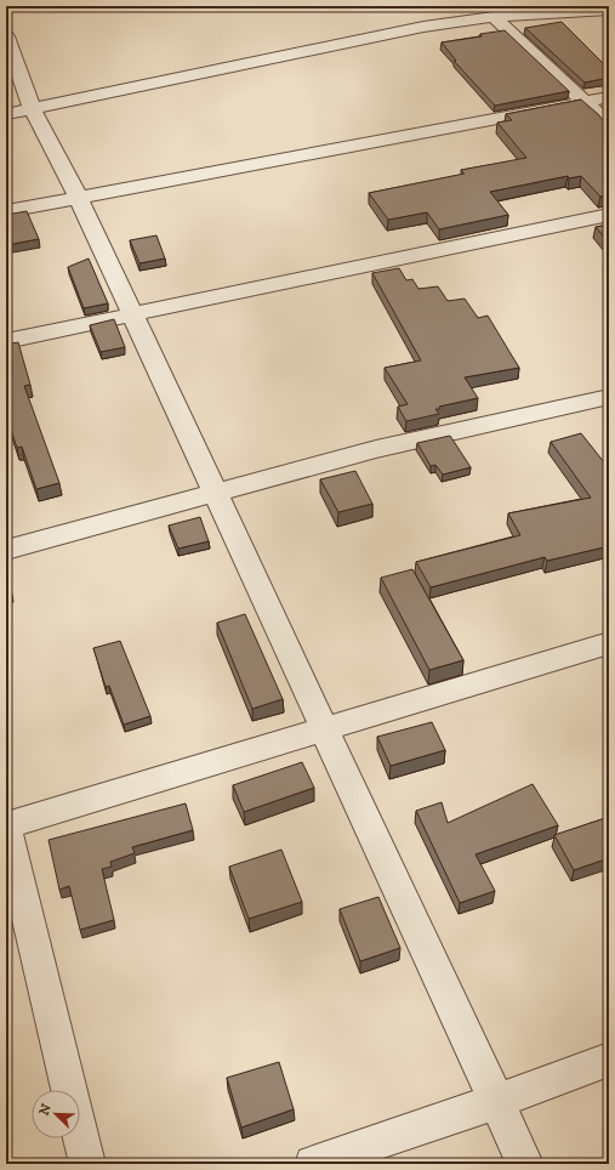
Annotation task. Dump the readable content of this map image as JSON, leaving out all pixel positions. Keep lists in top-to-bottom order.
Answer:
{
  "north": "top left"
}
